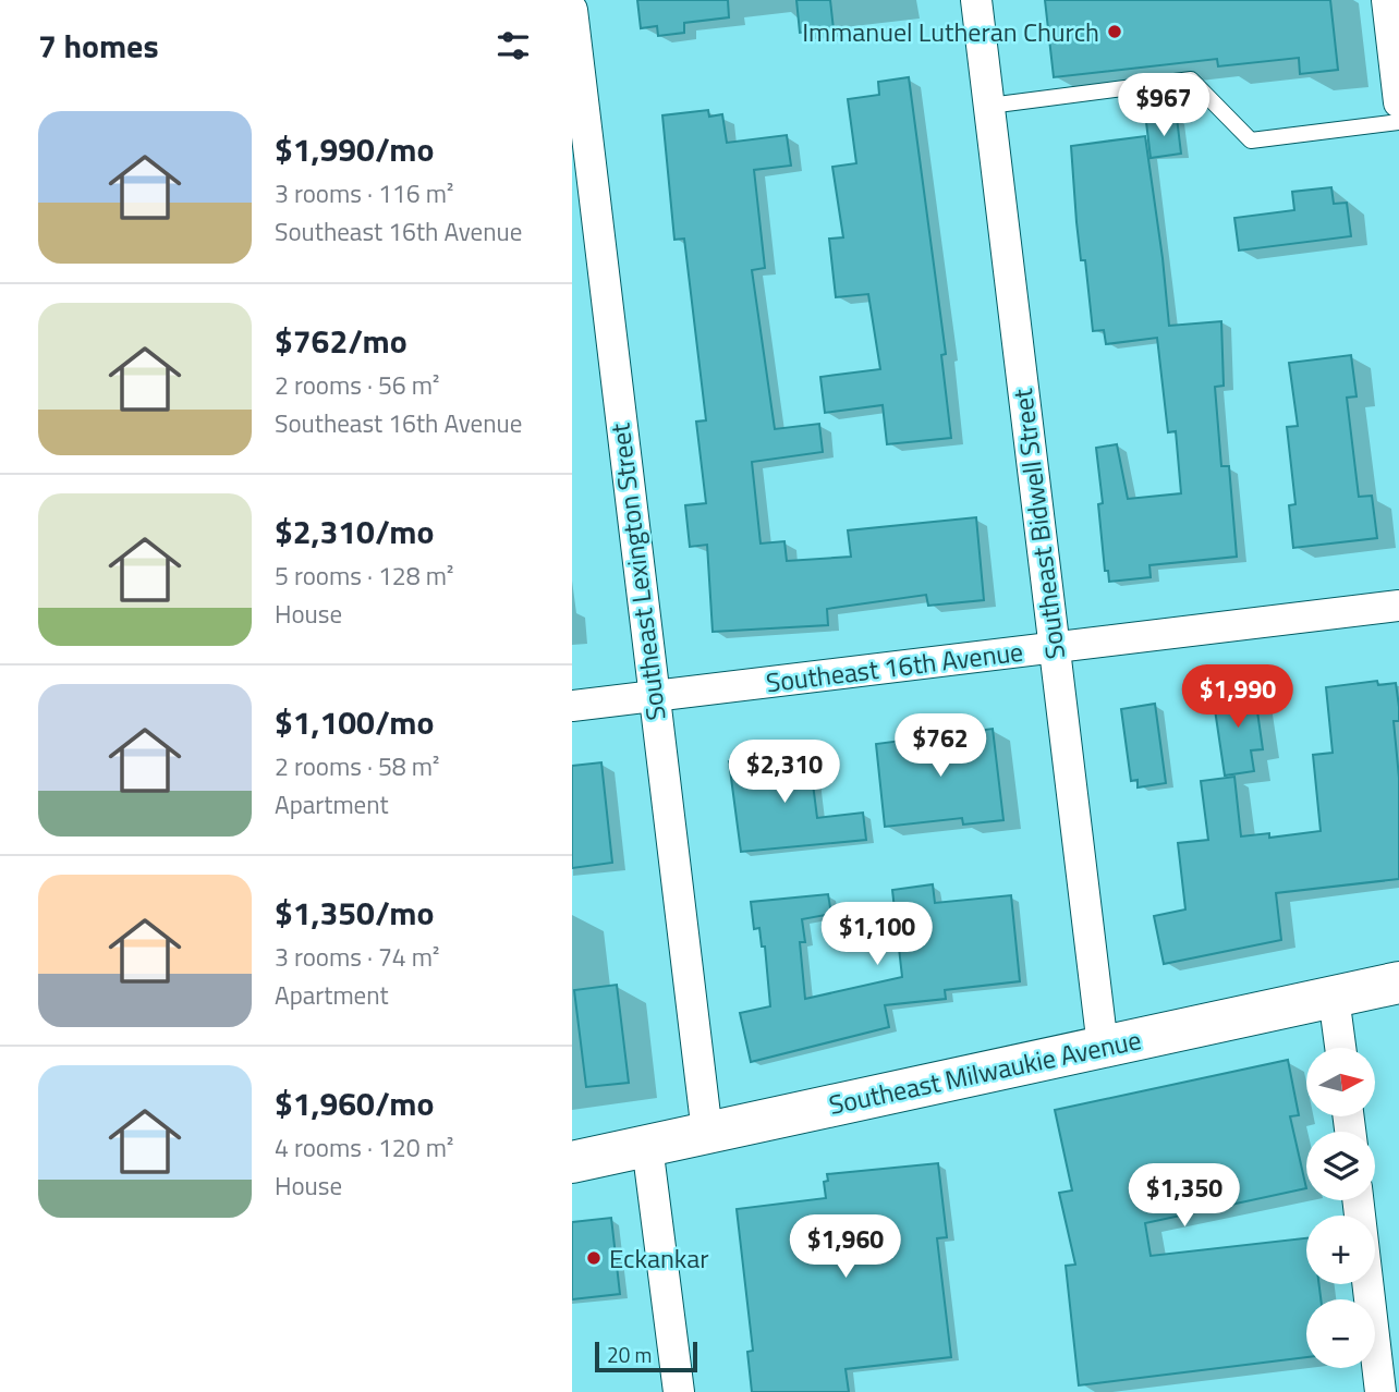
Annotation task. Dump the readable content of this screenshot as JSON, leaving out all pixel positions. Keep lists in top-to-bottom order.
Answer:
{
  "streets": {
    "main road": ["Southeast Milwaukie Avenue"],
    "street": ["Southeast Bidwell Street", "Southeast Lexington Street", "Southeast 16th Avenue"]
  },
  "crossings": [
    ["Southeast Bidwell Street", "Southeast 16th Avenue"],
    ["Southeast Bidwell Street", "Southeast Milwaukie Avenue"],
    ["Southeast Lexington Street", "Southeast 16th Avenue"],
    ["Southeast Lexington Street", "Southeast Milwaukie Avenue"]
  ],
  "places": ["Immanuel Lutheran Church", "Eckankar"],
  "scale_bar": "20 m",
  "north": "right",
  "page": {
    "heading": "7 homes",
    "price": [
      "$967",
      "$1,990",
      "$762",
      "$2,310",
      "$1,100",
      "$1,350",
      "$1,960"
    ],
    "list": [
      {
        "name": "$1,990/mo",
        "note": "3 rooms · 116 m² · Southeast 16th Avenue"
      },
      {
        "name": "$762/mo",
        "note": "2 rooms · 56 m² · Southeast 16th Avenue"
      },
      {
        "name": "$2,310/mo",
        "note": "5 rooms · 128 m² · House"
      },
      {
        "name": "$1,100/mo",
        "note": "2 rooms · 58 m² · Apartment"
      },
      {
        "name": "$1,350/mo",
        "note": "3 rooms · 74 m² · Apartment"
      },
      {
        "name": "$1,960/mo",
        "note": "4 rooms · 120 m² · House"
      }
    ],
    "map_buttons": ["+", "−"],
    "scale": "20 m"
  }
}
